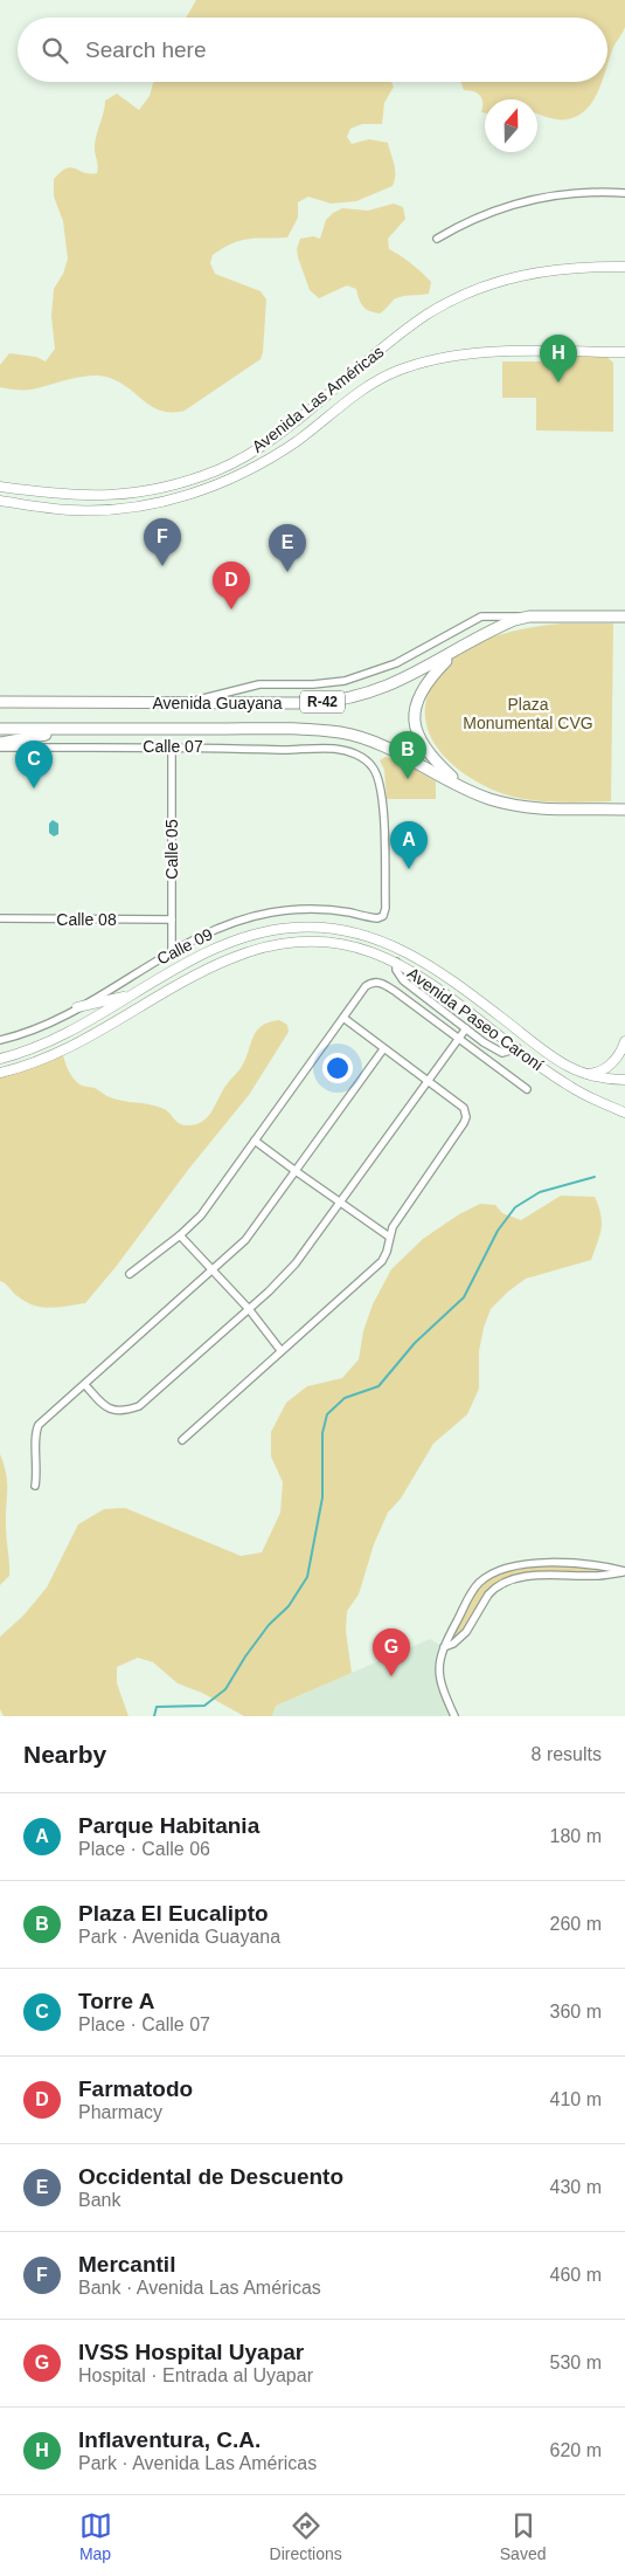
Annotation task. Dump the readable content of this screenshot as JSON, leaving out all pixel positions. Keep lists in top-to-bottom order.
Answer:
{
  "streets": {
    "main road": ["R-42", "Avenida Guayana"],
    "street": [
      "Avenida Las Américas",
      "Calle 07",
      "Calle 05",
      "Calle 08",
      "Calle 09",
      "Avenida Paseo Caroní"
    ]
  },
  "crossings": [
    ["Calle 07", "Calle 05"],
    ["Calle 07", "Calle 09"],
    ["Calle 05", "Calle 08"],
    ["Calle 05", "Calle 09"]
  ],
  "parks": ["Plaza Monumental CVG"],
  "north": "top",
  "page": {
    "search": "Search here",
    "pins": [
      "H",
      "F",
      "E",
      "D",
      "B",
      "C",
      "A",
      "G"
    ],
    "heading": ["Nearby", "8 results"],
    "list": [
      {
        "mark": "A",
        "name": "Parque Habitania",
        "note": "Place · Calle 06",
        "value": "180 m"
      },
      {
        "mark": "B",
        "name": "Plaza El Eucalipto",
        "note": "Park · Avenida Guayana",
        "value": "260 m"
      },
      {
        "mark": "C",
        "name": "Torre A",
        "note": "Place · Calle 07",
        "value": "360 m"
      },
      {
        "mark": "D",
        "name": "Farmatodo",
        "note": "Pharmacy",
        "value": "410 m"
      },
      {
        "mark": "E",
        "name": "Occidental de Descuento",
        "note": "Bank",
        "value": "430 m"
      },
      {
        "mark": "F",
        "name": "Mercantil",
        "note": "Bank · Avenida Las Américas",
        "value": "460 m"
      },
      {
        "mark": "G",
        "name": "IVSS Hospital Uyapar",
        "note": "Hospital · Entrada al Uyapar",
        "value": "530 m"
      },
      {
        "mark": "H",
        "name": "Inflaventura, C.A.",
        "note": "Park · Avenida Las Américas",
        "value": "620 m"
      }
    ],
    "nav": ["Map", "Directions", "Saved"]
  }
}
